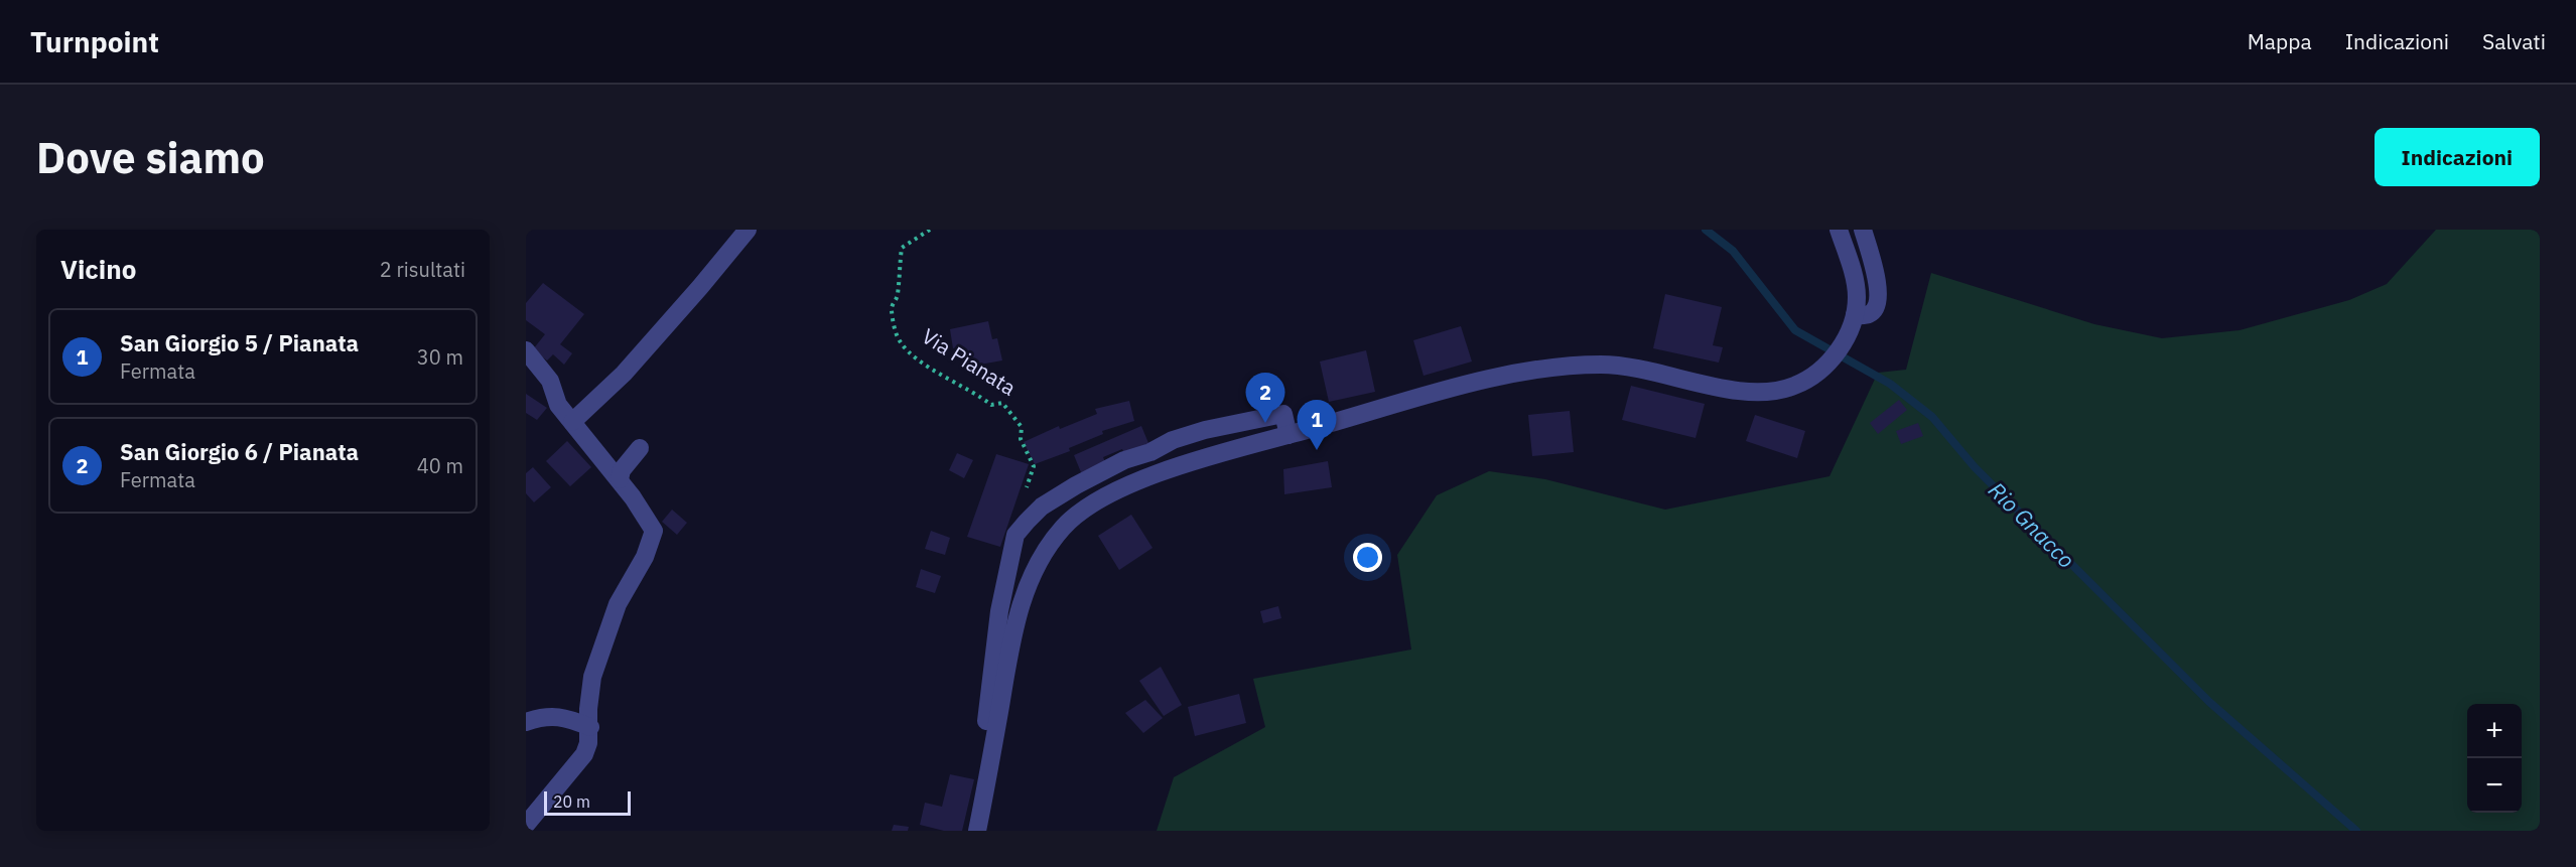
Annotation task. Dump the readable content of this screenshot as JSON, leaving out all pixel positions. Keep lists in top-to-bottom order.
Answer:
{
  "streets": {
    "path": ["Via Pianata"]
  },
  "water": ["Rio Gnacco"],
  "scale_bar": "20 m",
  "page": {
    "header": "Turnpoint",
    "nav": ["Mappa", "Indicazioni", "Salvati"],
    "buttons": "Indicazioni",
    "title": "Dove siamo",
    "heading": ["Vicino", "2 risultati"],
    "list": [
      {
        "mark": "1",
        "name": "San Giorgio 5 / Pianata",
        "note": "Fermata",
        "value": "30 m"
      },
      {
        "mark": "2",
        "name": "San Giorgio 6 / Pianata",
        "note": "Fermata",
        "value": "40 m"
      }
    ],
    "pins": ["2", "1"],
    "map_buttons": ["+", "−"],
    "scale": "20 m"
  }
}
